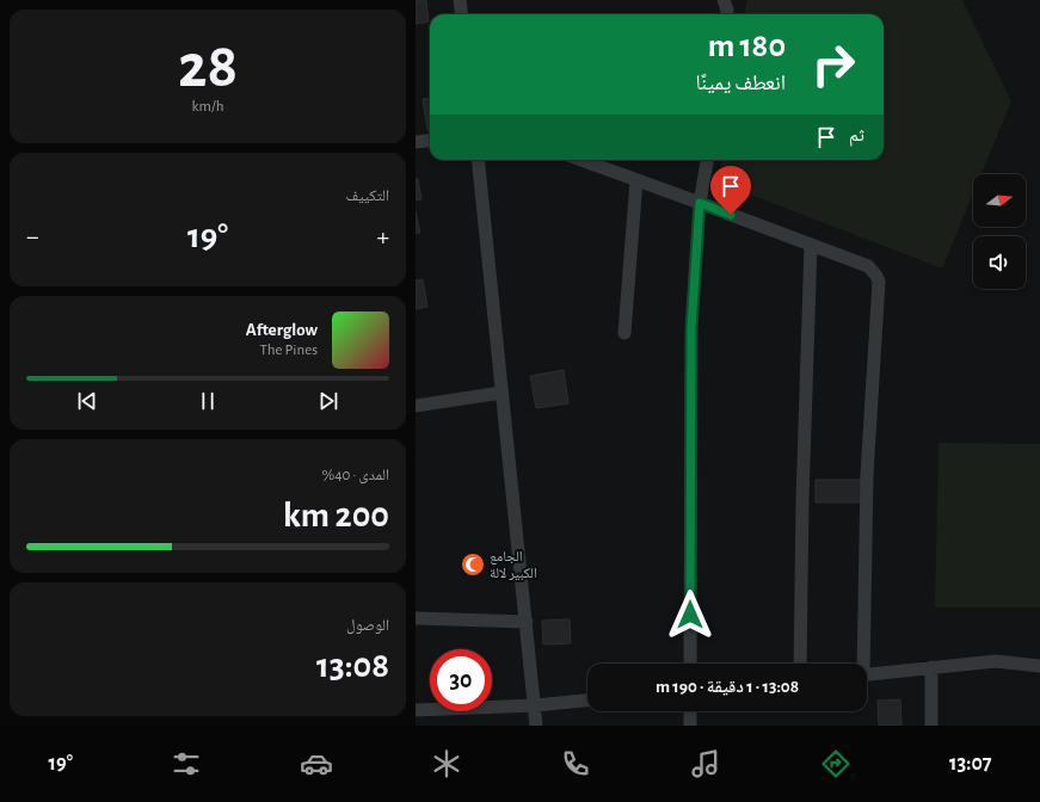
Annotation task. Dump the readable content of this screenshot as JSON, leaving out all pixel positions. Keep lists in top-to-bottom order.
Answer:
{
  "places": {
    "mosque": ["الجامع الكبير لالة"]
  },
  "north": "right",
  "page": {
    "tile": [
      ["28", "km/h"],
      "التكييف",
      ["المدى · 40%", "200 km"],
      ["الوصول", "13:08"]
    ],
    "turn": ["180 m", "انعطف يمينًا"],
    "then": "ثم",
    "heat": ["−", "19°", "+"],
    "song": ["Afterglow", "The Pines"],
    "limit": "30",
    "trip": "13:08 · 1 دقيقة · 190 m",
    "tabs": ["13:07", "19°"]
  }
}
